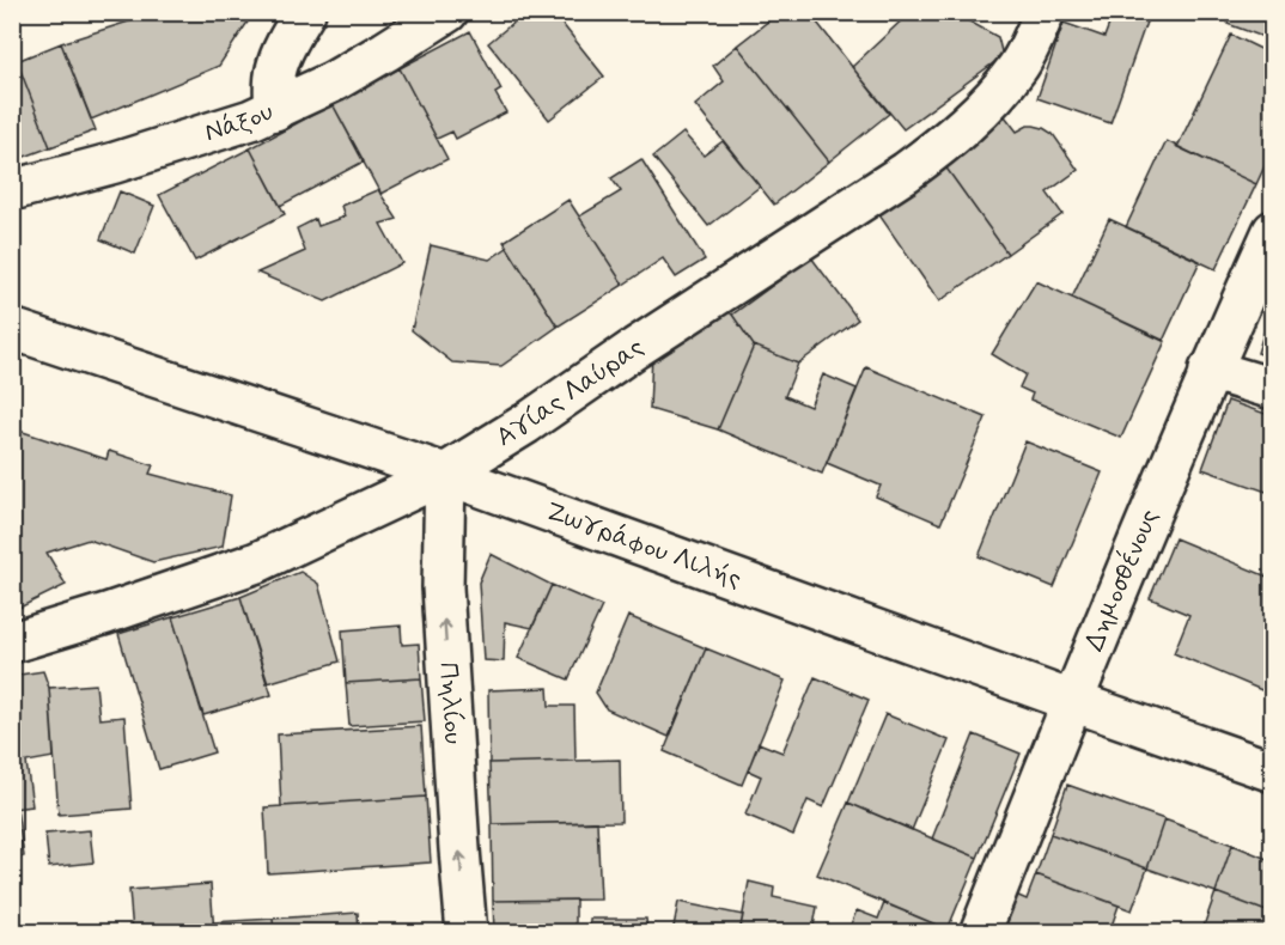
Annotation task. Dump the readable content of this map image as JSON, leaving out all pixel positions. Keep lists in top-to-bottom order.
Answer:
{
  "streets": {
    "street": [
      "Νάξου",
      "Αγίας Λαύρας",
      "Ζωγράφου Λιλής",
      "Δημοσθένους",
      "Πηλίου"
    ]
  },
  "crossings": [
    ["Αγίας Λαύρας", "Ζωγράφου Λιλής"],
    ["Αγίας Λαύρας", "Πηλίου"],
    ["Ζωγράφου Λιλής", "Δημοσθένους"],
    ["Ζωγράφου Λιλής", "Πηλίου"]
  ],
  "one_way": ["Πηλίου"]
}
